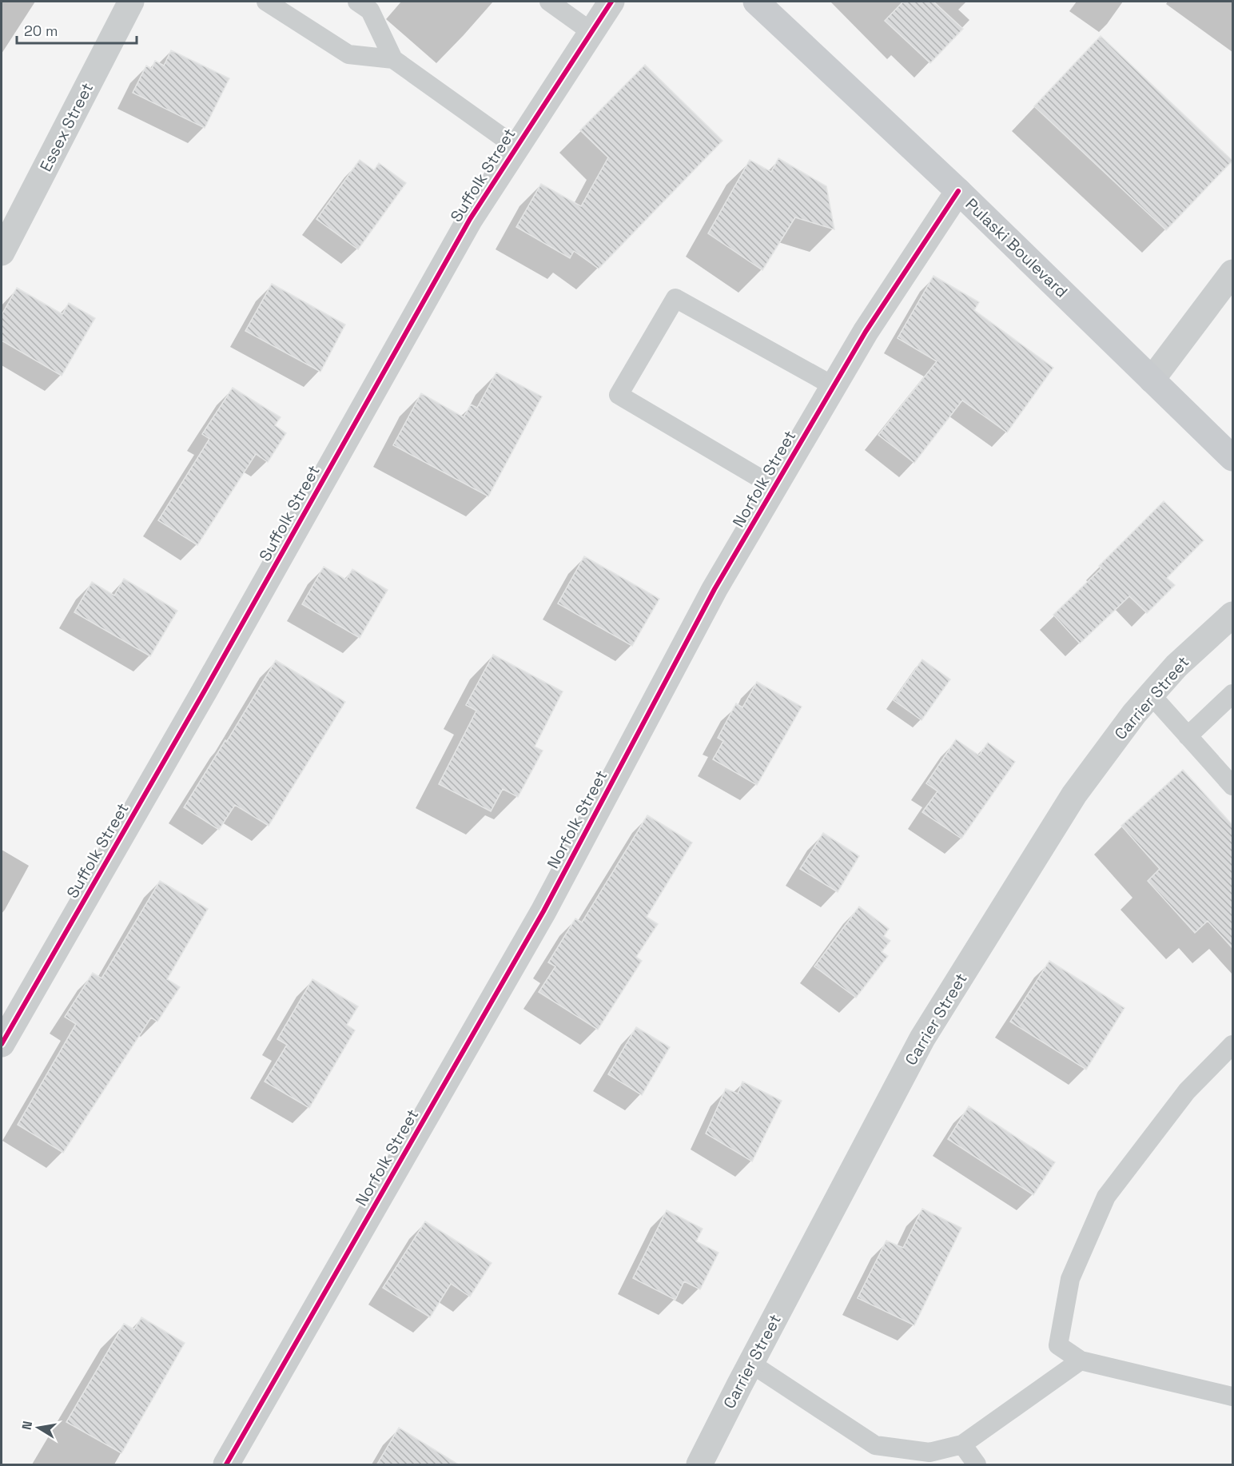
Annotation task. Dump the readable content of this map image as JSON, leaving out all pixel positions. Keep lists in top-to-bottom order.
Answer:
{
  "streets": {
    "main road": ["Pulaski Boulevard"],
    "street": [
      "Essex Street",
      "Suffolk Street",
      "Norfolk Street",
      "Carrier Street"
    ]
  },
  "crossings": [
    ["Pulaski Boulevard", "Norfolk Street"]
  ],
  "scale_bar": "20 m",
  "north": "left"
}
